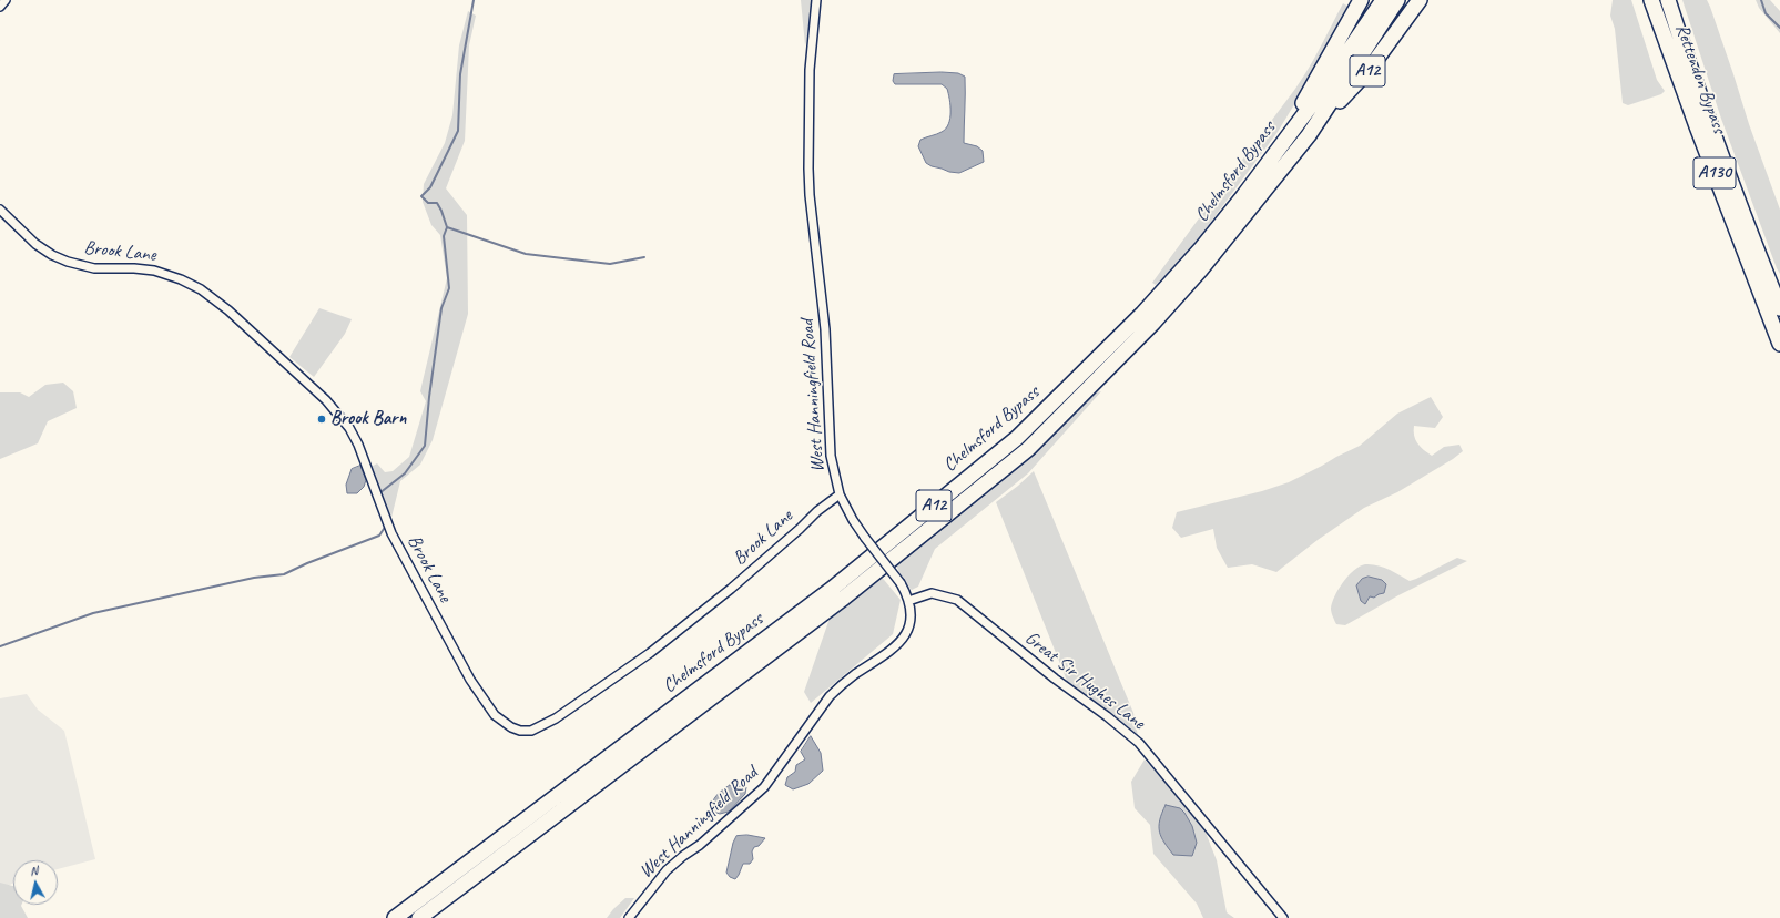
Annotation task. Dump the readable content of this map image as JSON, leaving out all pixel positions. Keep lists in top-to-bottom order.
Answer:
{
  "streets": {
    "highway": [
      "A12",
      "Rettendon Bypass",
      "Chelmsford Bypass",
      "A130"
    ],
    "street": ["Brook Lane", "West Hanningfield Road", "Great Sir Hughes Lane"]
  },
  "crossings": [
    ["A12", "Chelmsford Bypass"],
    ["Brook Lane", "West Hanningfield Road"],
    ["West Hanningfield Road", "Great Sir Hughes Lane"]
  ],
  "places": ["Brook Barn"],
  "north": "top"
}
